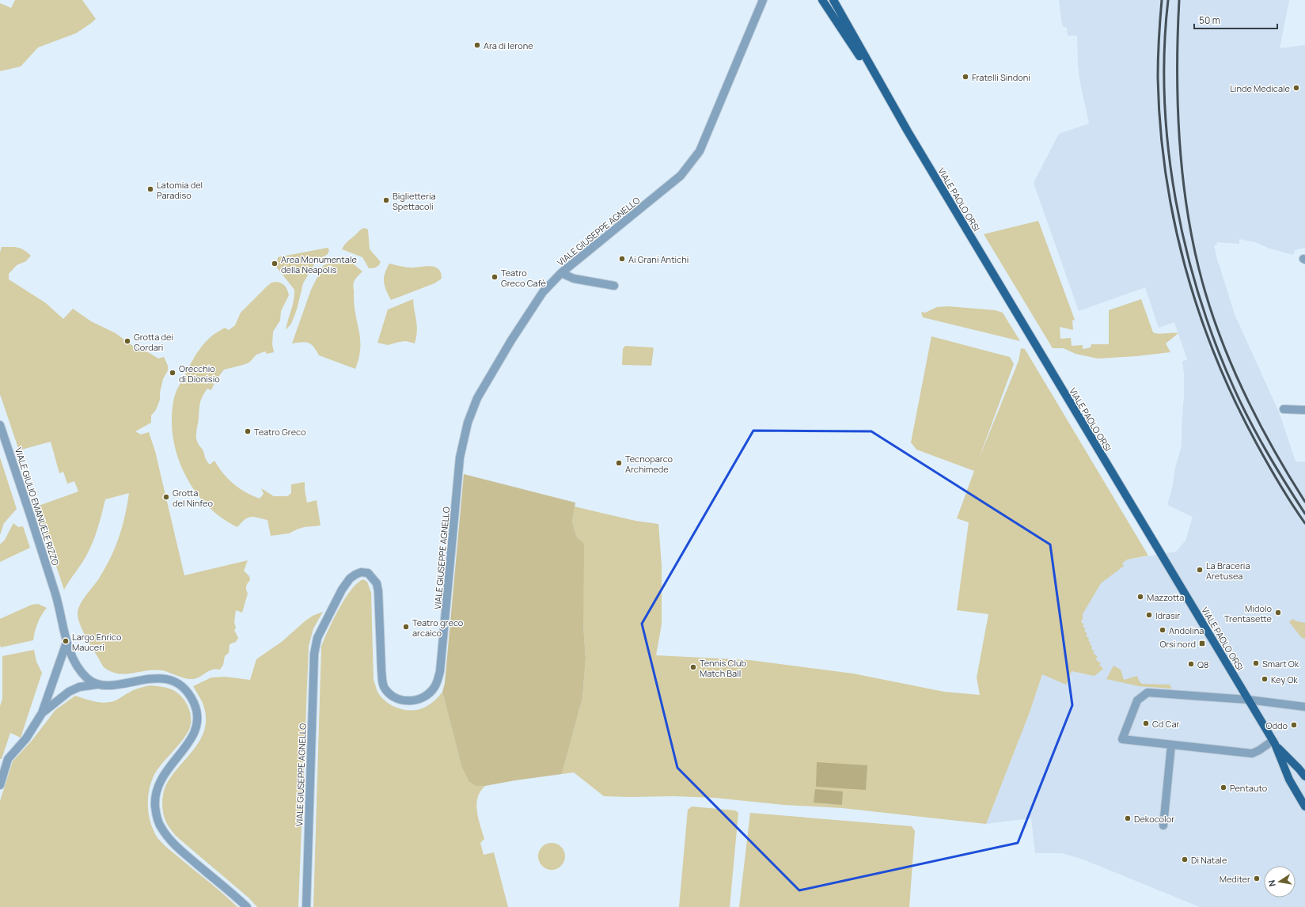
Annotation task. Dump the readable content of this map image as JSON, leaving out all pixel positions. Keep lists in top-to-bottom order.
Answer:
{
  "streets": {
    "main road": ["VIALE PAOLO ORSI"],
    "street": ["VIALE GIUSEPPE AGNELLO", "VIALE GIULIO EMANUELE RIZZO"]
  },
  "places": {
    "other": [
      "Ara di Ierone",
      "Fratelli Sindoni",
      "Linde Medicale",
      "Latomia del Paradiso",
      "Biglietteria Spettacoli",
      "Ai Grani Antichi",
      "Area Monumentale della Neapolis",
      "Teatro Greco Cafè",
      "Grotta dei Cordari",
      "Orecchio di Dionisio",
      "Teatro Greco",
      "Tecnoparco Archimede",
      "Grotta del Ninfeo",
      "La Braceria Aretusea",
      "Mazzotta",
      "Midolo Trentasette",
      "Idrasir",
      "Teatro greco arcaico",
      "Andolina",
      "Largo Enrico Mauceri",
      "Smart Ok",
      "Q8",
      "Tennis Club Match Ball",
      "Key Ok",
      "Cd Car",
      "Oddo",
      "Pentauto",
      "Dekocolor",
      "Di Natale",
      "Mediter"
    ],
    "transit": ["Orsi nord"]
  },
  "scale_bar": "50 m",
  "north": "left"
}
